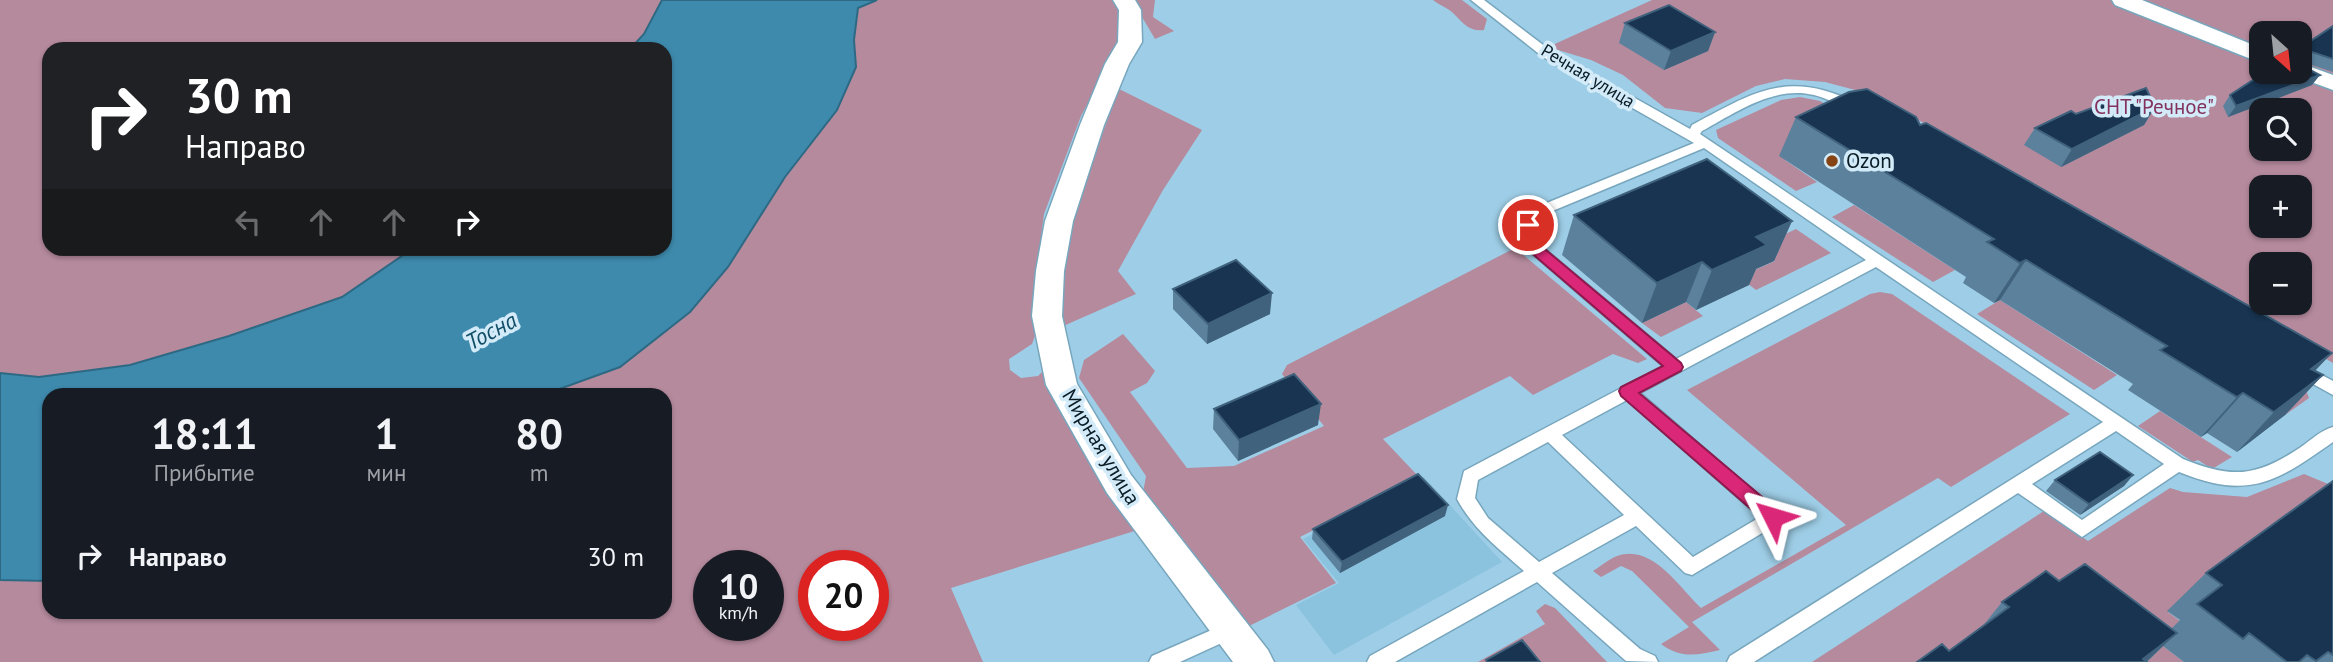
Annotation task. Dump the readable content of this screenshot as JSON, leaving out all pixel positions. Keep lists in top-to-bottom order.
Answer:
{
  "streets": {
    "street": ["Мирная улица"],
    "lane": ["Речная улица"]
  },
  "water": ["Тосна"],
  "parks": ["СНТ \"Речное\""],
  "places": ["Ozon"],
  "north": "bottom right",
  "page": {
    "map_buttons": ["+", "−"],
    "turn": ["30 m", "Направо"],
    "eta": [
      "18:11",
      "Прибытие",
      "1",
      "мин",
      "80",
      "m"
    ],
    "list": [
      {
        "name": "Направо",
        "value": "30 m"
      }
    ],
    "speed": "10 km/h",
    "limit": "20"
  }
}
